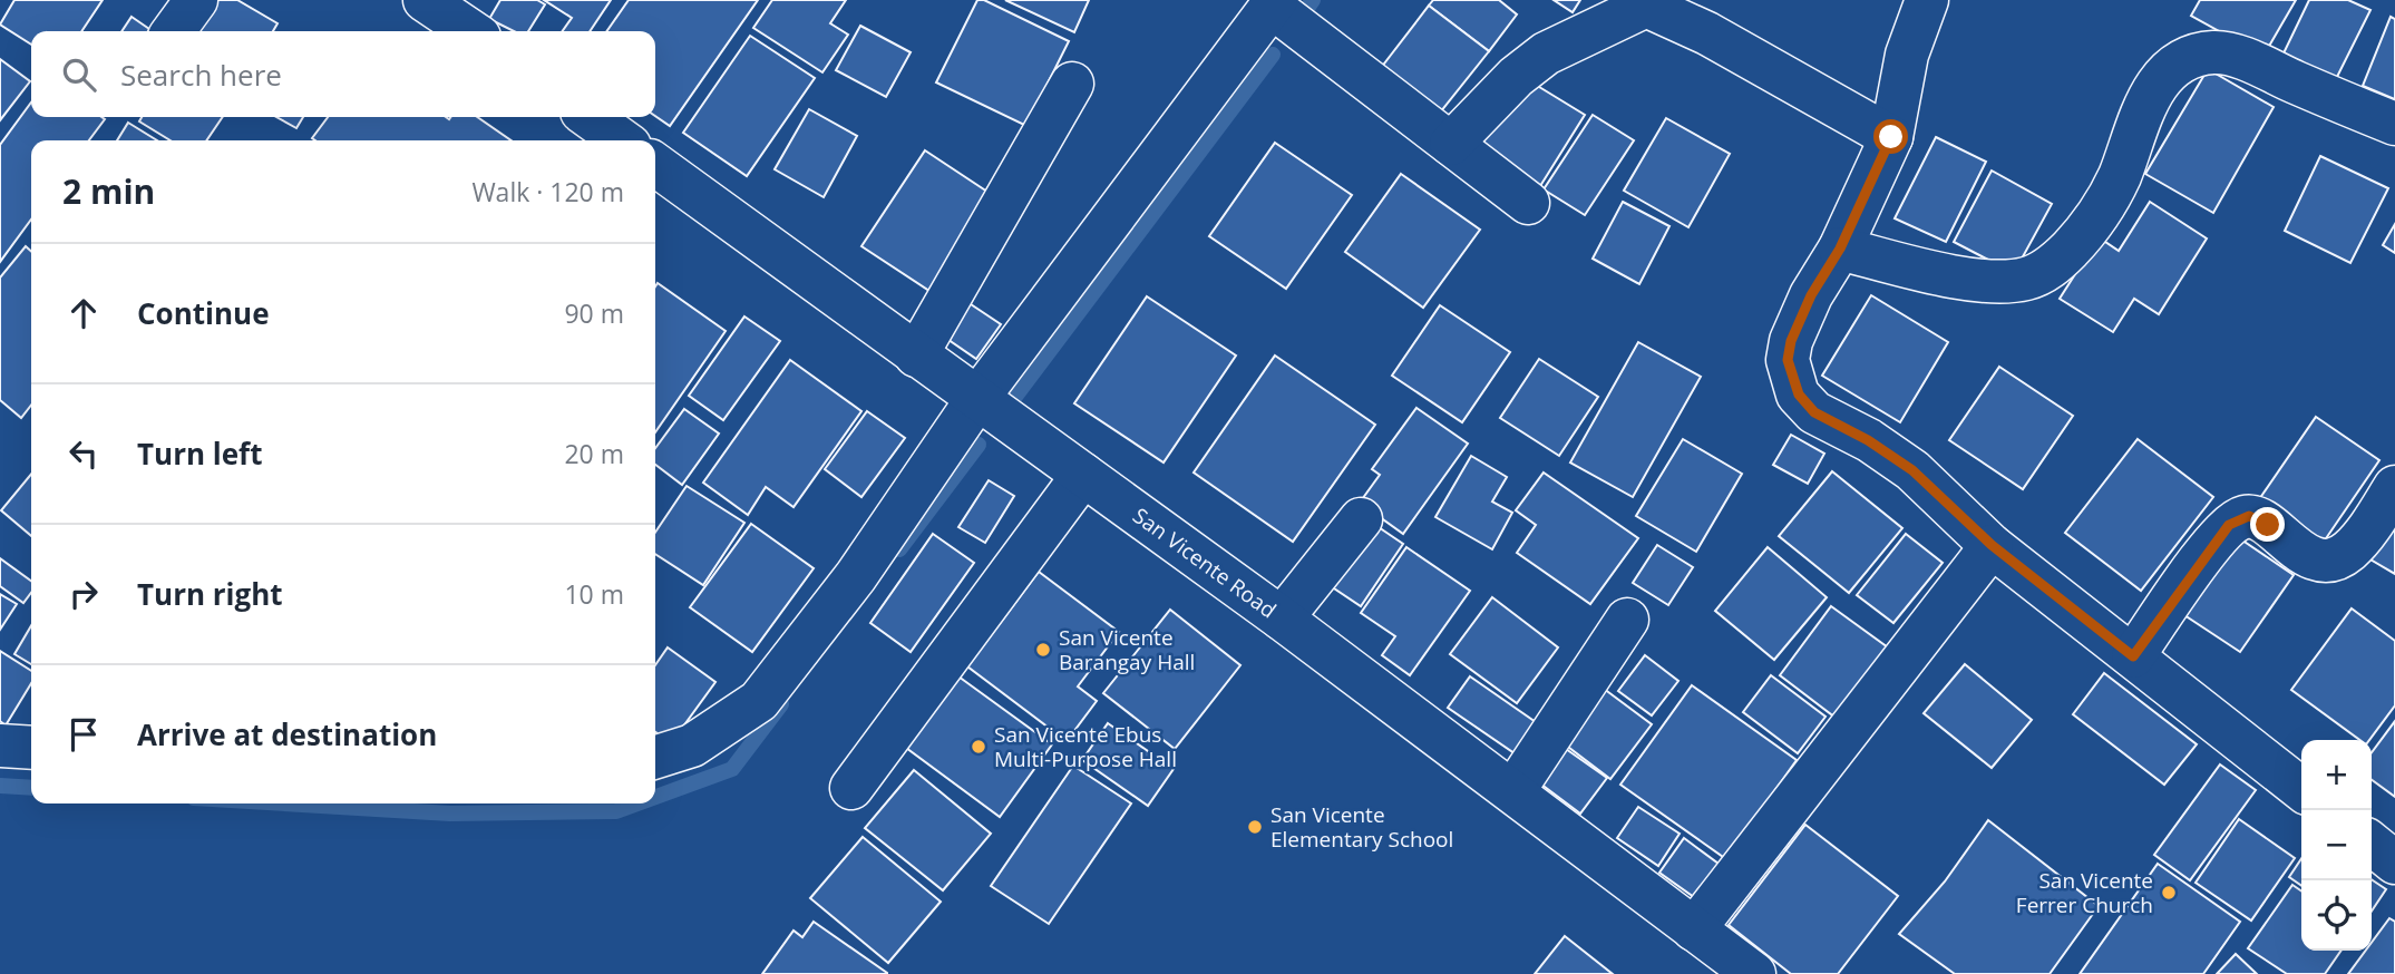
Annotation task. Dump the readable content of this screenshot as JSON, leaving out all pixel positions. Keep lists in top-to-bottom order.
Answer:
{
  "streets": {
    "street": ["San Vicente Road"]
  },
  "places": [
    "San Vicente Barangay Hall",
    "San Vicente Ebus Multi-Purpose Hall",
    "San Vicente Elementary School",
    "San Vicente Ferrer Church"
  ],
  "page": {
    "search": "Search here",
    "heading": ["2 min", "Walk · 120 m"],
    "list": [
      ["Continue", "90 m"],
      ["Turn left", "20 m"],
      ["Turn right", "10 m"],
      "Arrive at destination"
    ],
    "map_buttons": ["+", "−"]
  }
}
